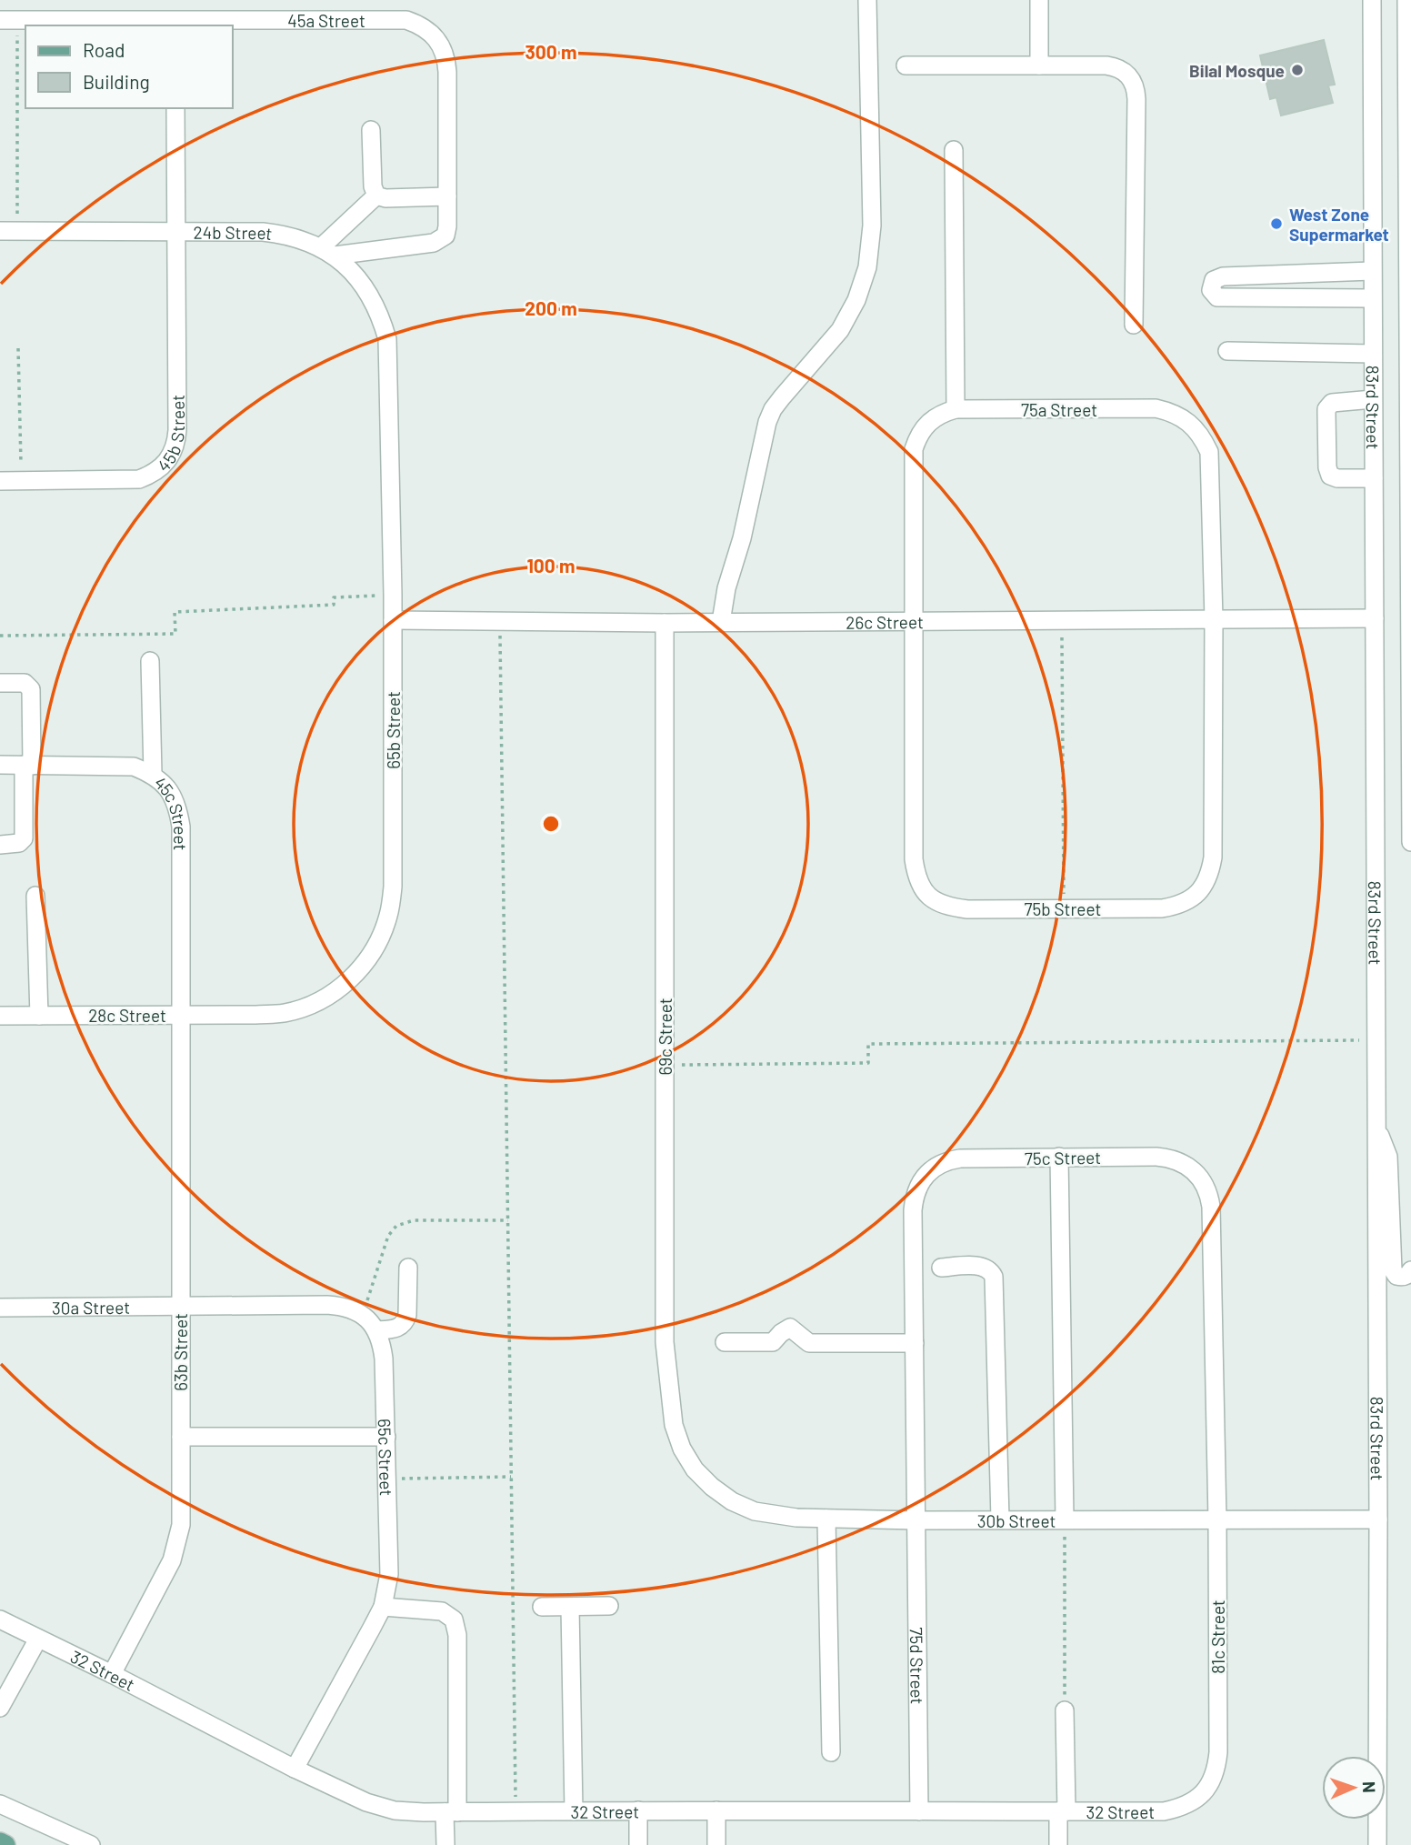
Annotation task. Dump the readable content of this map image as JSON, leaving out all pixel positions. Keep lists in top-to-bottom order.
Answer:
{
  "streets": {
    "street": [
      "45a Street",
      "24b Street",
      "83rd Street",
      "75a Street",
      "45b Street",
      "26c Street",
      "65b Street",
      "45c Street",
      "75b Street",
      "28c Street",
      "69c Street",
      "75c Street",
      "30a Street",
      "63b Street",
      "65c Street",
      "30b Street",
      "81c Street",
      "75d Street",
      "32 Street"
    ]
  },
  "crossings": [
    ["45a Street", "24b Street"],
    ["24b Street", "45b Street"],
    ["24b Street", "65b Street"],
    ["83rd Street", "26c Street"],
    ["83rd Street", "30b Street"],
    ["75a Street", "26c Street"],
    ["75a Street", "75b Street"],
    ["26c Street", "65b Street"],
    ["26c Street", "75b Street"],
    ["26c Street", "69c Street"],
    ["65b Street", "28c Street"],
    ["45c Street", "28c Street"],
    ["45c Street", "63b Street"],
    ["28c Street", "63b Street"],
    ["69c Street", "30b Street"],
    ["75c Street", "30b Street"],
    ["75c Street", "81c Street"],
    ["75c Street", "75d Street"],
    ["30a Street", "63b Street"],
    ["63b Street", "32 Street"],
    ["65c Street", "32 Street"],
    ["30b Street", "81c Street"],
    ["30b Street", "75d Street"],
    ["81c Street", "32 Street"],
    ["75d Street", "32 Street"]
  ],
  "places": ["Bilal Mosque", "West Zone Supermarket"],
  "legend": ["Road", "Building"],
  "north": "right",
  "rings": ["300 m", "200 m", "100 m"]
}
